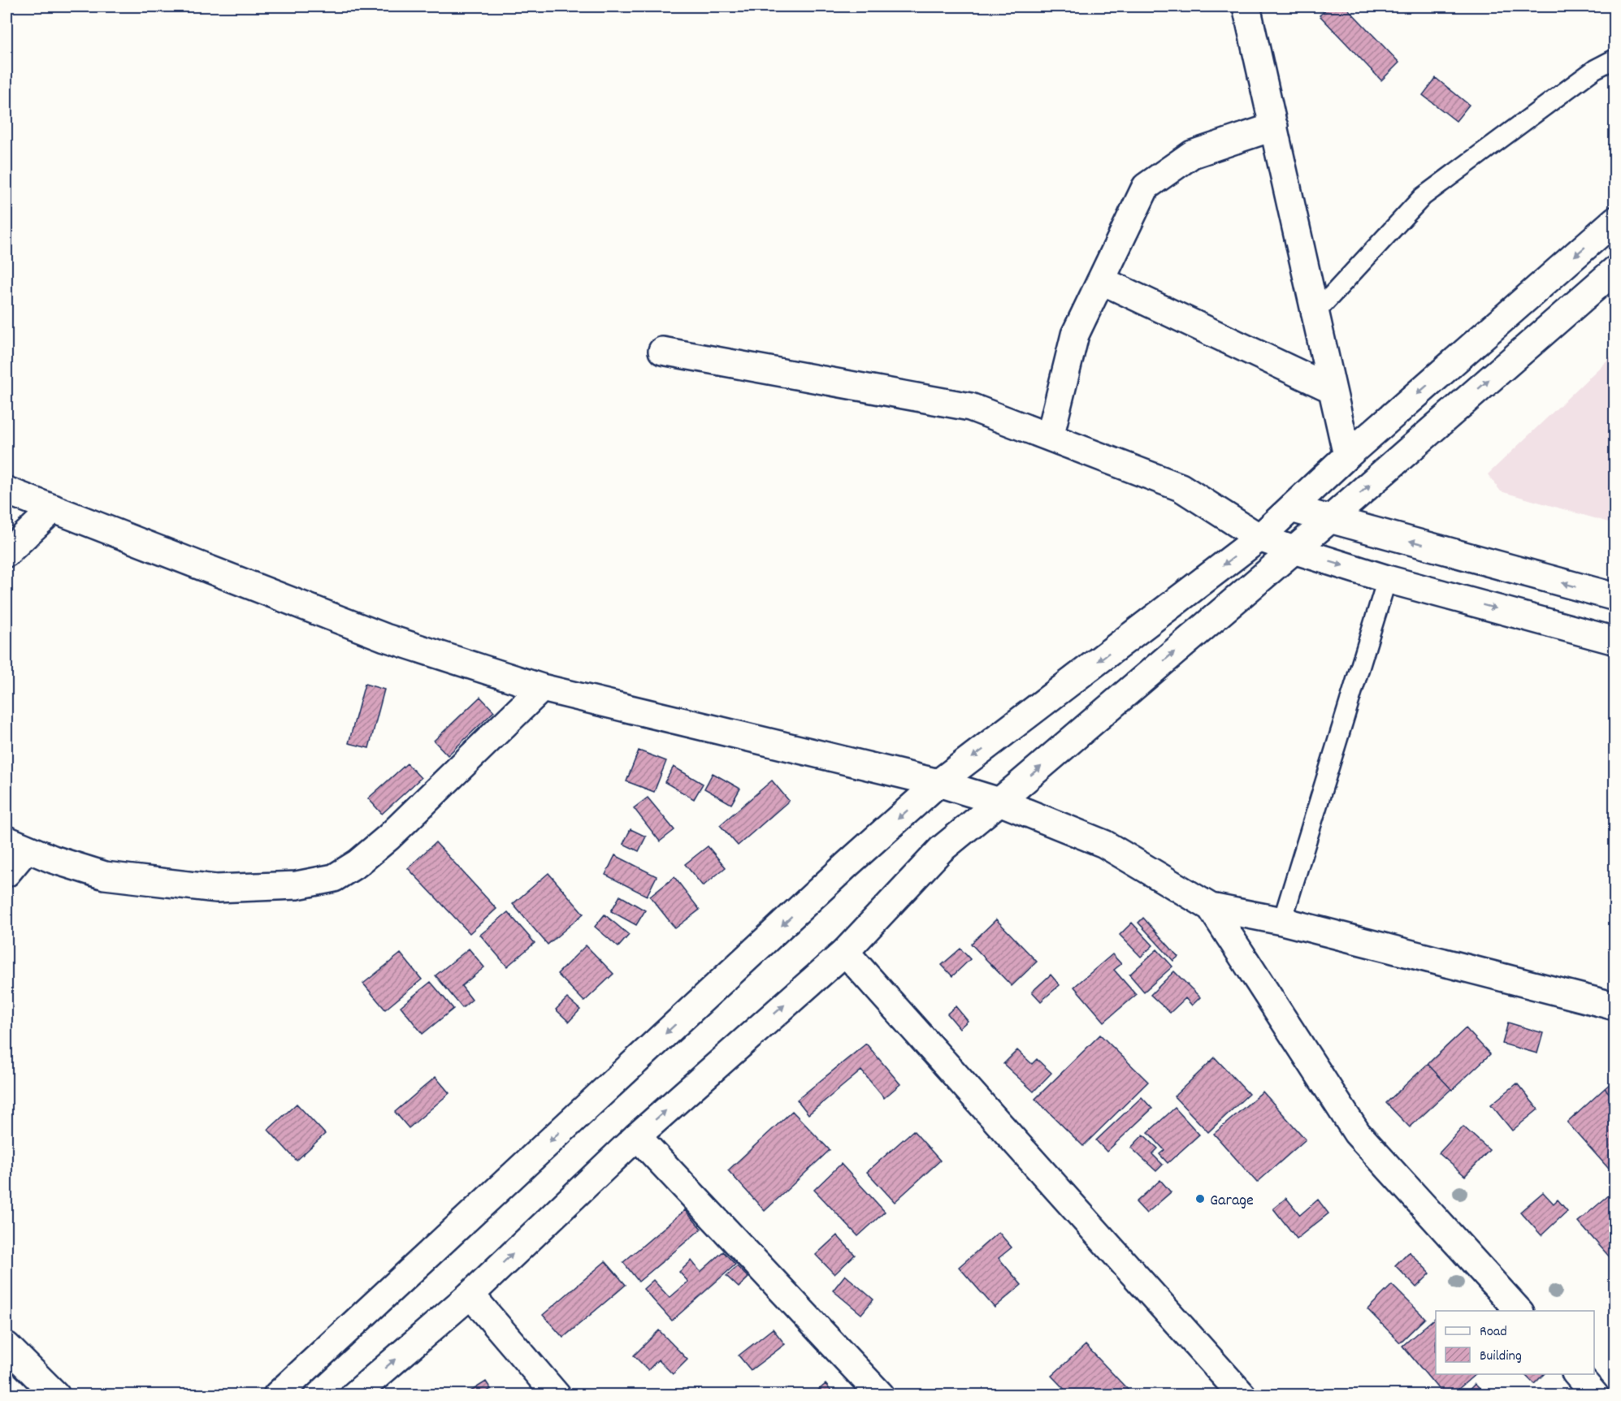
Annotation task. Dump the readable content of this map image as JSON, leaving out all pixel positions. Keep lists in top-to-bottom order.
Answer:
{
  "places": ["Garage"],
  "legend": ["Road", "Building"]
}
